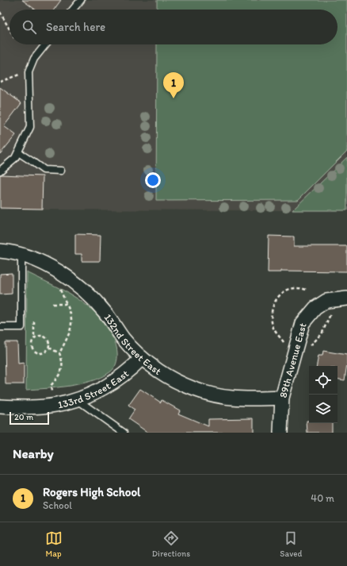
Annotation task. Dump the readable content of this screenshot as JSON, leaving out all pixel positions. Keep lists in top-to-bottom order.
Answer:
{
  "streets": {
    "street": ["132nd Street East", "89th Avenue East", "133rd Street East"]
  },
  "crossings": [
    ["132nd Street East", "89th Avenue East"],
    ["132nd Street East", "133rd Street East"]
  ],
  "scale_bar": "20 m",
  "page": {
    "search": "Search here",
    "pins": "1",
    "scale": "20 m",
    "heading": "Nearby",
    "list": [
      {
        "mark": "1",
        "name": "Rogers High School",
        "note": "School",
        "value": "40 m"
      }
    ],
    "nav": ["Map", "Directions", "Saved"]
  }
}
